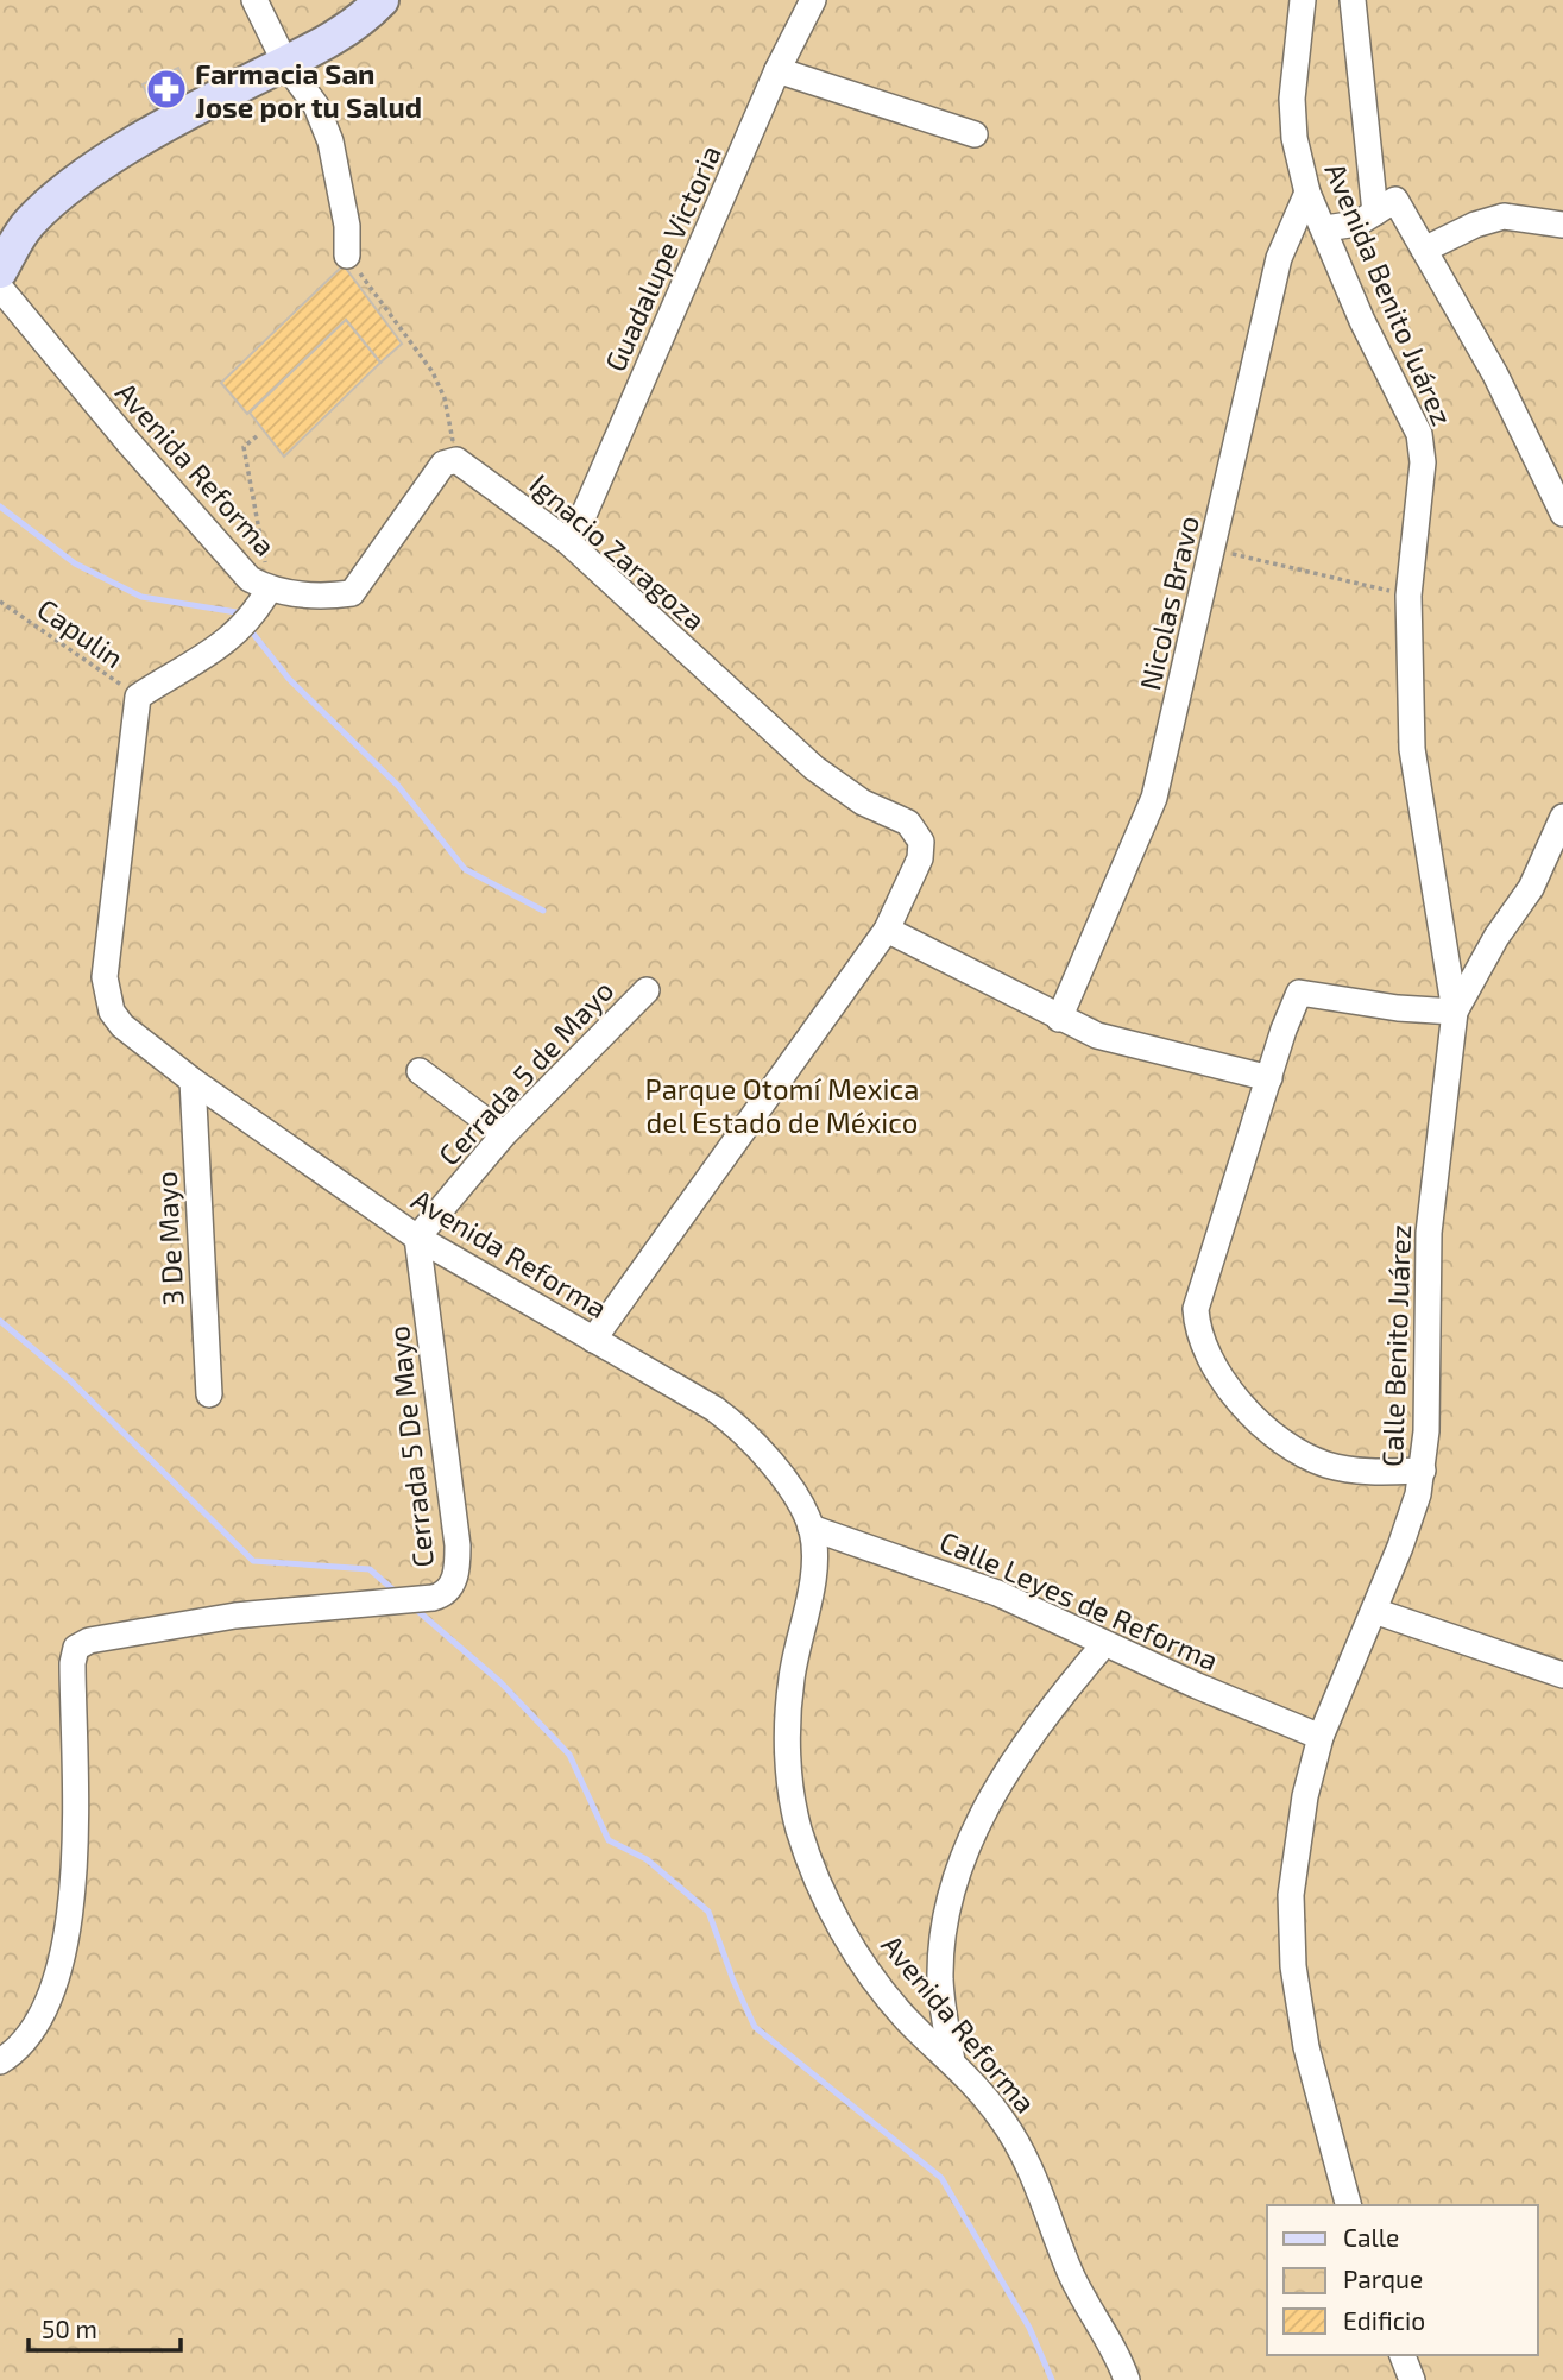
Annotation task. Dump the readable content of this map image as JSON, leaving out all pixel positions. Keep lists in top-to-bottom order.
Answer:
{
  "streets": {
    "street": [
      "Guadalupe Victoria",
      "Avenida Benito Juárez",
      "Avenida Reforma",
      "Ignacio Zaragoza",
      "Nicolas Bravo",
      "Cerrada 5 de Mayo",
      "3 De Mayo",
      "Calle Benito Juárez",
      "Cerrada 5 De Mayo",
      "Calle Leyes de Reforma"
    ],
    "path": ["Capulin"]
  },
  "crossings": [
    ["Guadalupe Victoria", "Ignacio Zaragoza"],
    ["Avenida Benito Juárez", "Nicolas Bravo"],
    ["Avenida Benito Juárez", "Calle Benito Juárez"],
    ["Avenida Reforma", "Capulin"],
    ["Avenida Reforma", "Cerrada 5 de Mayo"],
    ["Avenida Reforma", "3 De Mayo"],
    ["Avenida Reforma", "Cerrada 5 De Mayo"],
    ["Avenida Reforma", "Calle Leyes de Reforma"],
    ["Cerrada 5 de Mayo", "Cerrada 5 De Mayo"],
    ["Calle Benito Juárez", "Calle Leyes de Reforma"]
  ],
  "parks": ["Parque Otomí Mexica del Estado de México"],
  "places": {
    "pharmacy": ["Farmacia San Jose por tu Salud"]
  },
  "legend": ["Calle", "Parque", "Edificio"],
  "scale_bar": "50 m"
}
